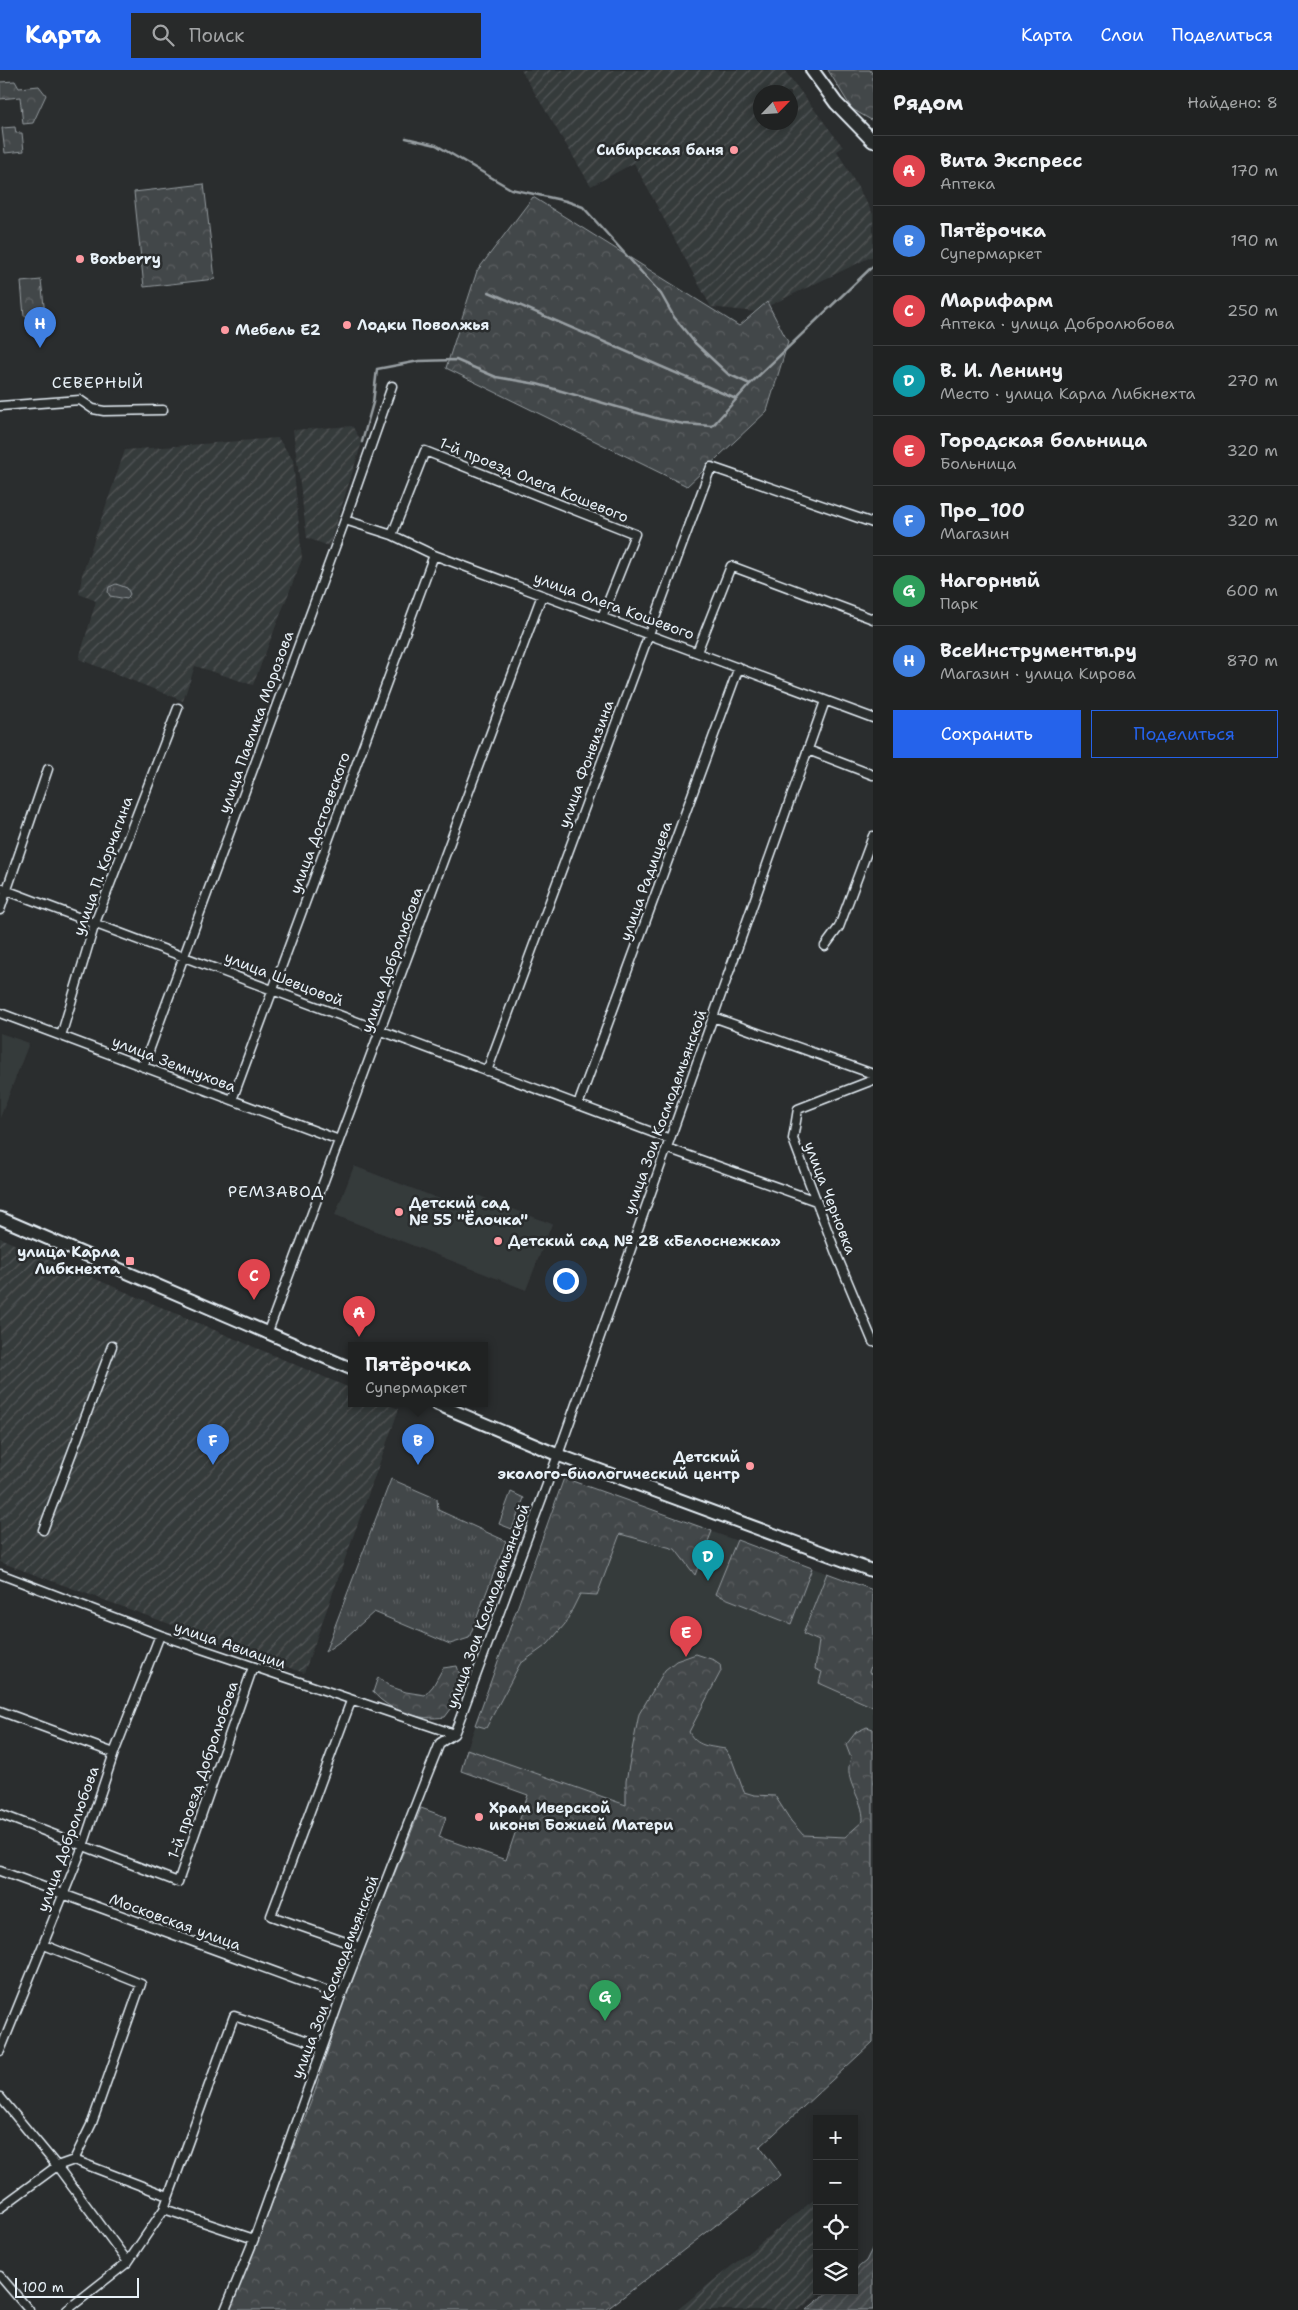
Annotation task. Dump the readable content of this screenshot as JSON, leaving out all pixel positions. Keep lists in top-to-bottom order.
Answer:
{
  "streets": {
    "street": [
      "1-й проезд Олега Кошевого",
      "улица Олега Кошевого",
      "улица Павлика Морозова",
      "улица Фонвизина",
      "улица Достоевского",
      "улица П. Корчагина",
      "улица Радищева",
      "улица Добролюбова",
      "улица Шевцовой",
      "улица Земнухова",
      "улица Зои Космодемьянской",
      "улица Черновка",
      "улица Авиации",
      "1-й проезд Добролюбова",
      "Московская улица"
    ]
  },
  "crossings": [
    ["1-й проезд Олега Кошевого", "улица Олега Кошевого"],
    ["улица Олега Кошевого", "улица Павлика Морозова"],
    ["улица Олега Кошевого", "улица Фонвизина"],
    ["улица Олега Кошевого", "улица Достоевского"],
    ["улица Олега Кошевого", "улица Радищева"],
    ["улица Олега Кошевого", "улица Добролюбова"],
    ["улица Олега Кошевого", "улица Зои Космодемьянской"],
    ["улица Павлика Морозова", "улица Шевцовой"],
    ["улица Павлика Морозова", "улица Земнухова"],
    ["улица Фонвизина", "улица Шевцовой"],
    ["улица Достоевского", "улица Шевцовой"],
    ["улица Достоевского", "улица Земнухова"],
    ["улица П. Корчагина", "улица Шевцовой"],
    ["улица П. Корчагина", "улица Земнухова"],
    ["улица Радищева", "улица Шевцовой"],
    ["улица Добролюбова", "улица Шевцовой"],
    ["улица Добролюбова", "улица Земнухова"],
    ["улица Добролюбова", "улица Авиации"],
    ["улица Добролюбова", "1-й проезд Добролюбова"],
    ["улица Добролюбова", "Московская улица"],
    ["улица Шевцовой", "улица Зои Космодемьянской"],
    ["улица Зои Космодемьянской", "улица Авиации"],
    ["улица Зои Космодемьянской", "Московская улица"],
    ["улица Авиации", "1-й проезд Добролюбова"]
  ],
  "districts": ["СЕВЕРНЫЙ", "РЕМЗАВОД"],
  "places": {
    "other": [
      "Сибирская баня",
      "Boxberry",
      "Лодки Поволжья",
      "Мебель Е2",
      "Детский сад № 55 \"Ёлочка\"",
      "Детский сад № 28 «Белоснежка»",
      "Детский эколого-биологический центр",
      "Храм Иверской иконы Божией Матери"
    ],
    "transit": ["улица Карла Либкнехта"]
  },
  "scale_bar": "100 m",
  "north": "top right",
  "page": {
    "header": "Карта",
    "search": "Поиск",
    "nav": ["Карта", "Слои", "Поделиться"],
    "heading": ["Рядом", "Найдено: 8"],
    "list": [
      {
        "mark": "A",
        "name": "Вита Экспресс",
        "note": "Аптека",
        "value": "170 m"
      },
      {
        "mark": "B",
        "name": "Пятёрочка",
        "note": "Супермаркет",
        "value": "190 m"
      },
      {
        "mark": "C",
        "name": "Марифарм",
        "note": "Аптека · улица Добролюбова",
        "value": "250 m"
      },
      {
        "mark": "D",
        "name": "В. И. Ленину",
        "note": "Место · улица Карла Либкнехта",
        "value": "270 m"
      },
      {
        "mark": "E",
        "name": "Городская больница",
        "note": "Больница",
        "value": "320 m"
      },
      {
        "mark": "F",
        "name": "Про_100",
        "note": "Магазин",
        "value": "320 m"
      },
      {
        "mark": "G",
        "name": "Нагорный",
        "note": "Парк",
        "value": "600 m"
      },
      {
        "mark": "H",
        "name": "ВсеИнструменты.ру",
        "note": "Магазин · улица Кирова",
        "value": "870 m"
      }
    ],
    "pins": [
      "H",
      "C",
      "A",
      "B",
      "F",
      "D",
      "E",
      "G"
    ],
    "buttons": ["Сохранить", "Поделиться"],
    "popup": ["Пятёрочка", "Супермаркет"],
    "map_buttons": ["+", "−"],
    "scale": "100 m"
  }
}
